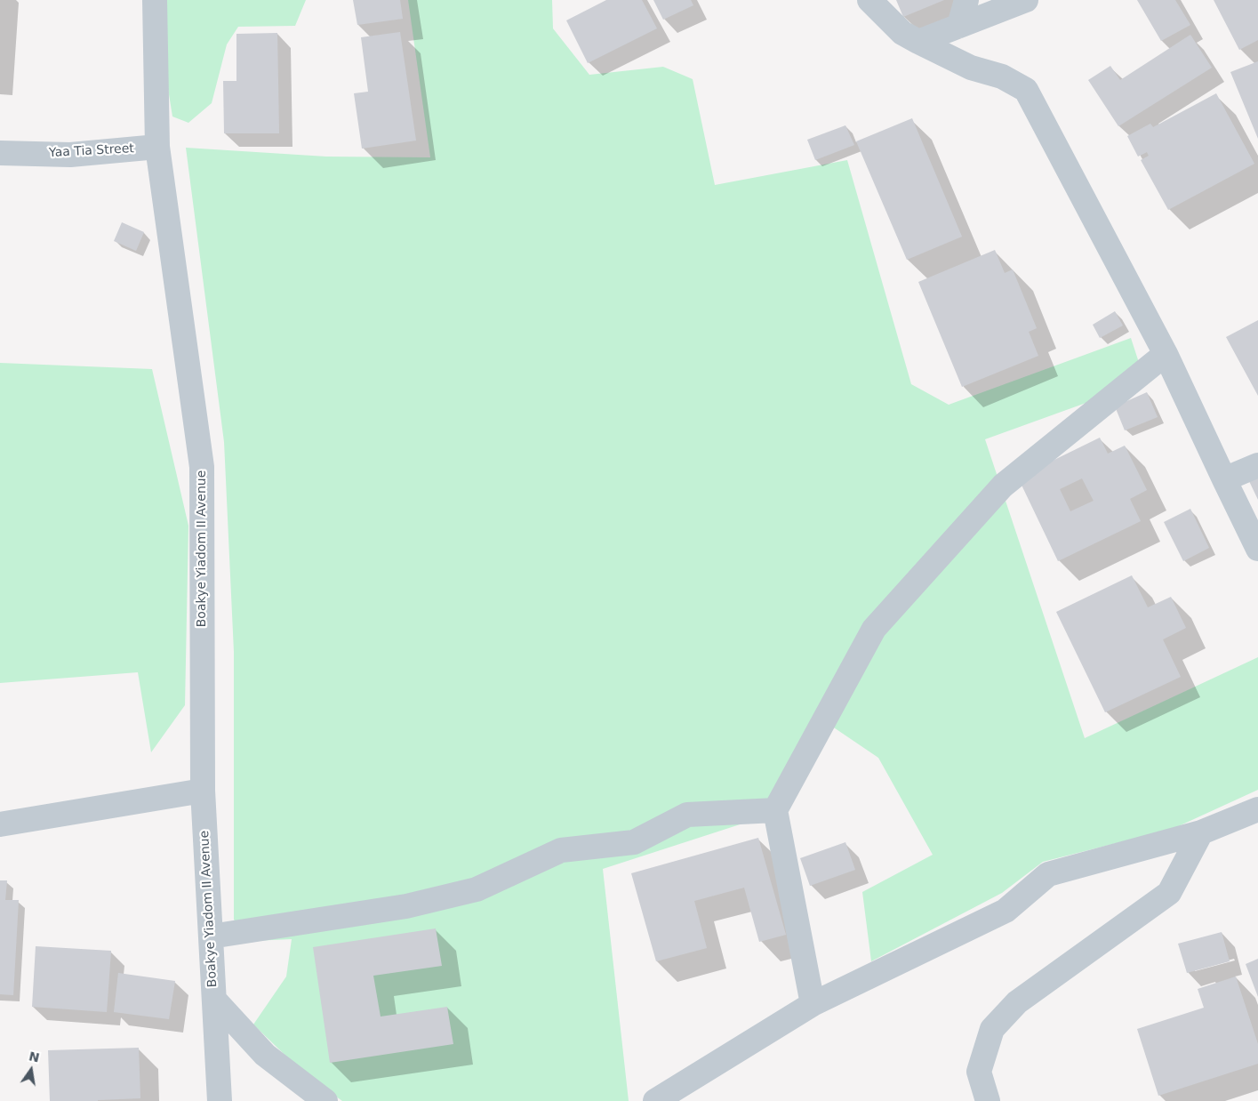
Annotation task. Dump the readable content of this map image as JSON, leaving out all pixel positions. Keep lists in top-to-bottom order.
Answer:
{
  "streets": {
    "street": ["Yaa Tia Street", "Boakye Yiadom II Avenue"]
  },
  "crossings": [
    ["Yaa Tia Street", "Boakye Yiadom II Avenue"]
  ],
  "north": "top"
}
